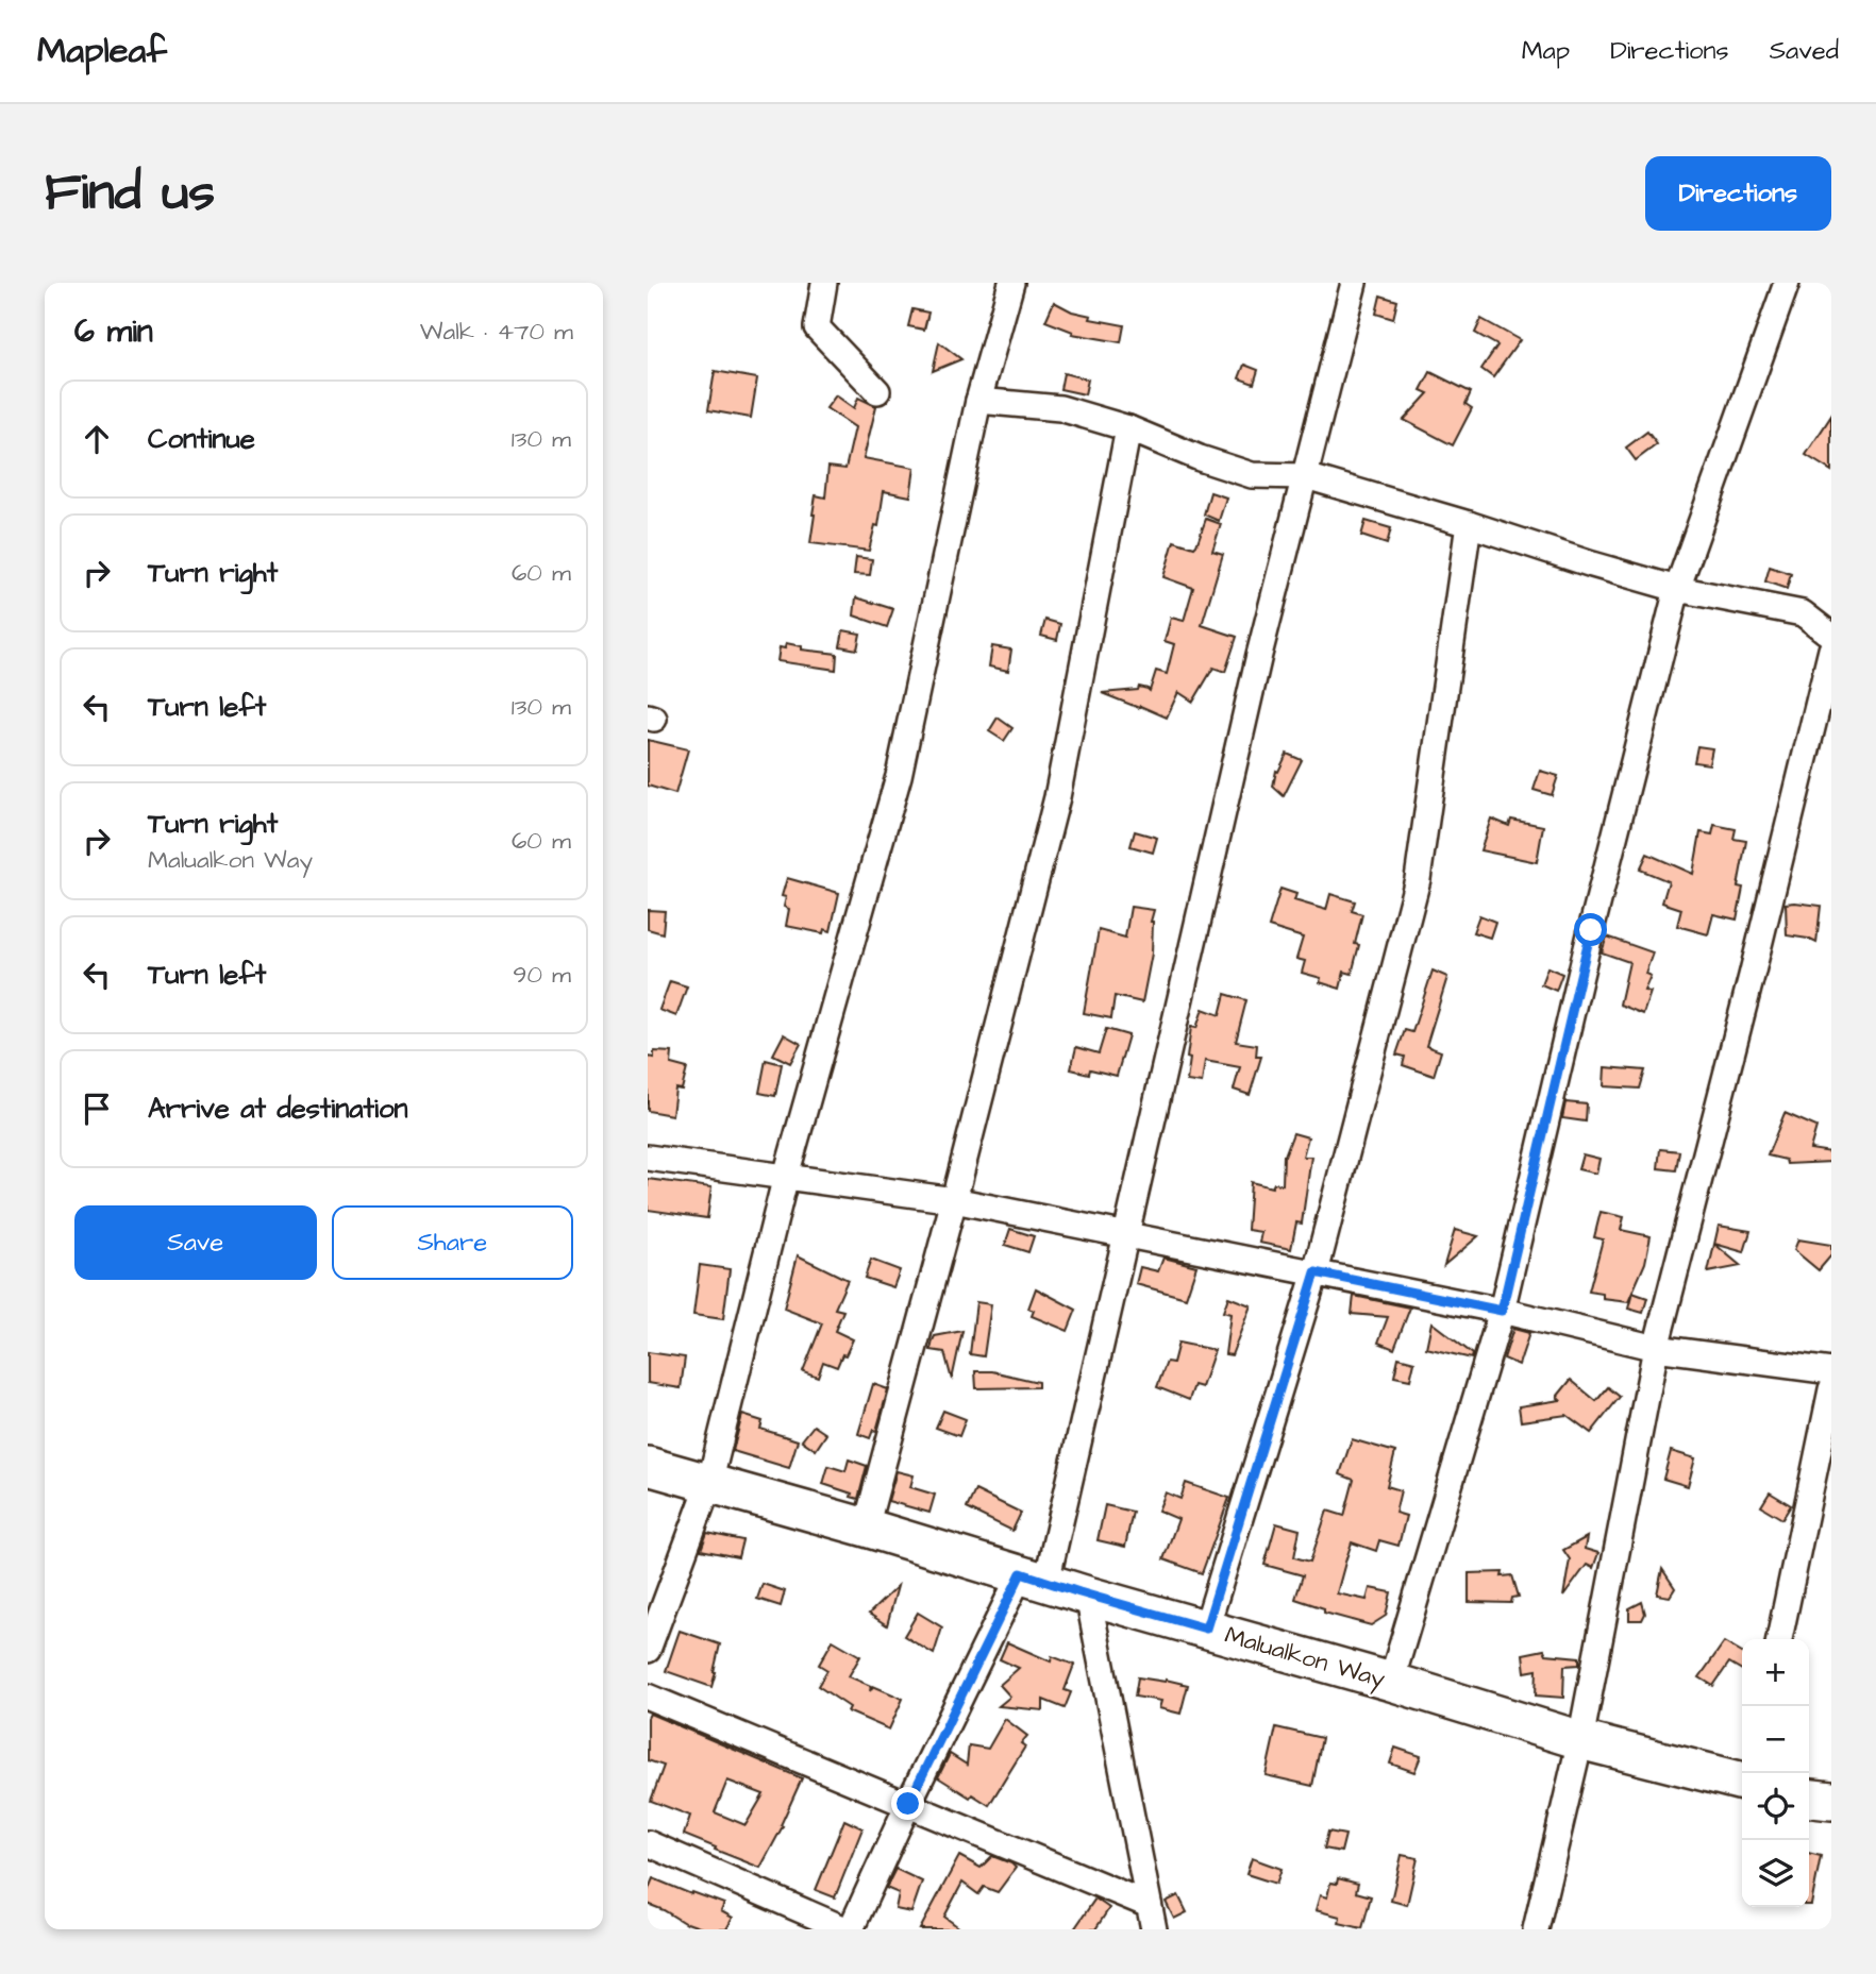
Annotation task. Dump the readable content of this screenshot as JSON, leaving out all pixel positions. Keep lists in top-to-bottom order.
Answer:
{
  "streets": {
    "main road": ["Malualkon Way"]
  },
  "page": {
    "header": "Mapleaf",
    "nav": ["Map", "Directions", "Saved"],
    "buttons": [
      "Directions",
      ["Save", "Share"]
    ],
    "title": "Find us",
    "heading": ["6 min", "Walk · 470 m"],
    "list": [
      ["Continue", "130 m"],
      ["Turn right", "60 m"],
      ["Turn left", "130 m"],
      ["Turn right", "Malualkon Way", "60 m"],
      ["Turn left", "90 m"],
      "Arrive at destination"
    ],
    "map_buttons": ["+", "−"]
  }
}
